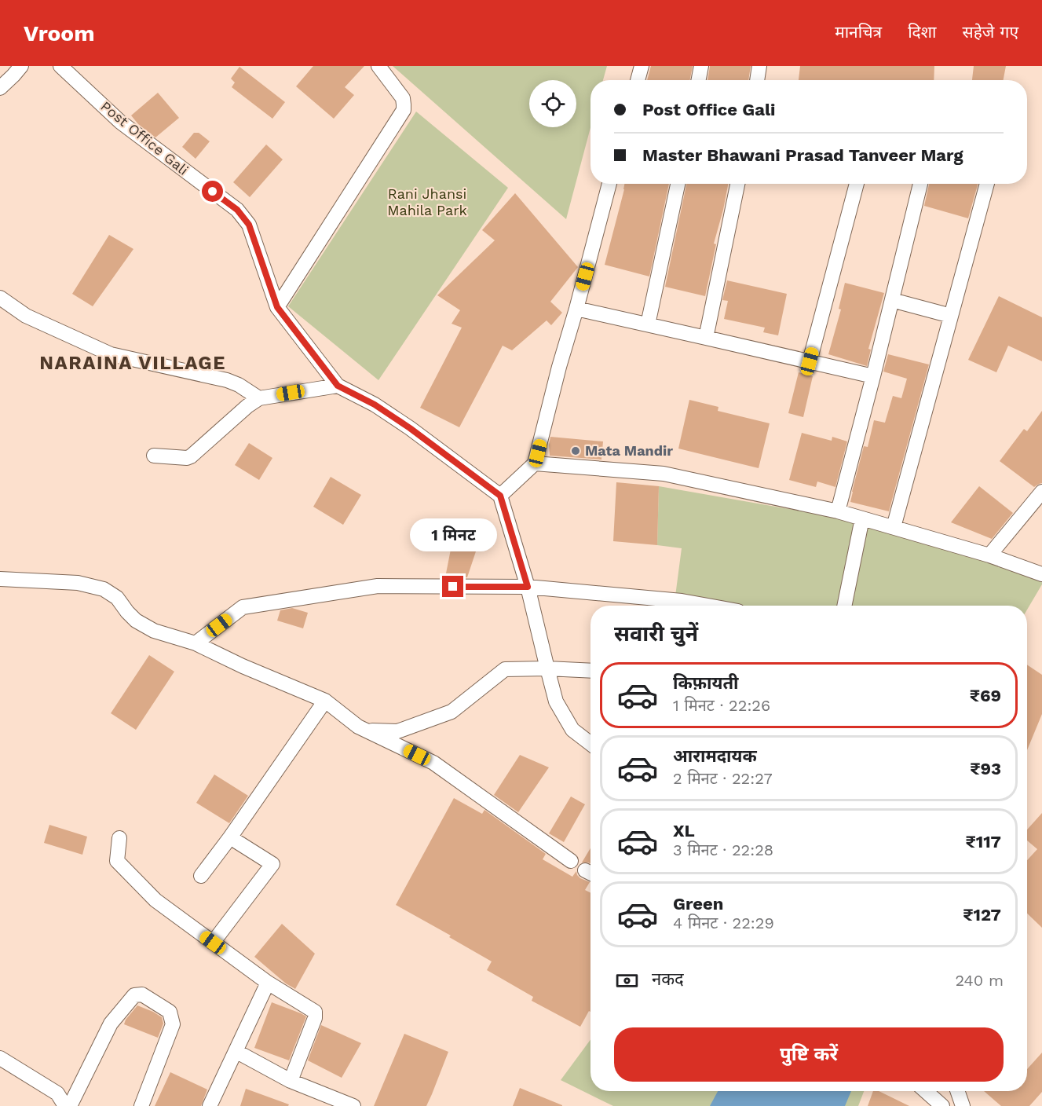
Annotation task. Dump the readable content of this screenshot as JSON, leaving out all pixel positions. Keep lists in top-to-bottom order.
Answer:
{
  "streets": {
    "street": ["Post Office Gali"]
  },
  "districts": ["NARAINA VILLAGE"],
  "parks": ["Rani Jhansi Mahila Park"],
  "places": ["Mata Mandir"],
  "page": {
    "header": "Vroom",
    "nav": ["मानचित्र", "दिशा", "सहेजे गए"],
    "banner": ["Post Office Gali", "Master Bhawani Prasad Tanveer Marg"],
    "bubble": "1 मिनट",
    "heading": "सवारी चुनें",
    "list": [
      {
        "name": "किफ़ायती",
        "note": "1 मिनट · 22:26",
        "value": "₹69"
      },
      {
        "name": "आरामदायक",
        "note": "2 मिनट · 22:27",
        "value": "₹93"
      },
      {
        "name": "XL",
        "note": "3 मिनट · 22:28",
        "value": "₹117"
      },
      {
        "name": "Green",
        "note": "4 मिनट · 22:29",
        "value": "₹127"
      }
    ],
    "pay": ["नकद", "240 m"],
    "buttons": "पुष्टि करें"
  }
}
